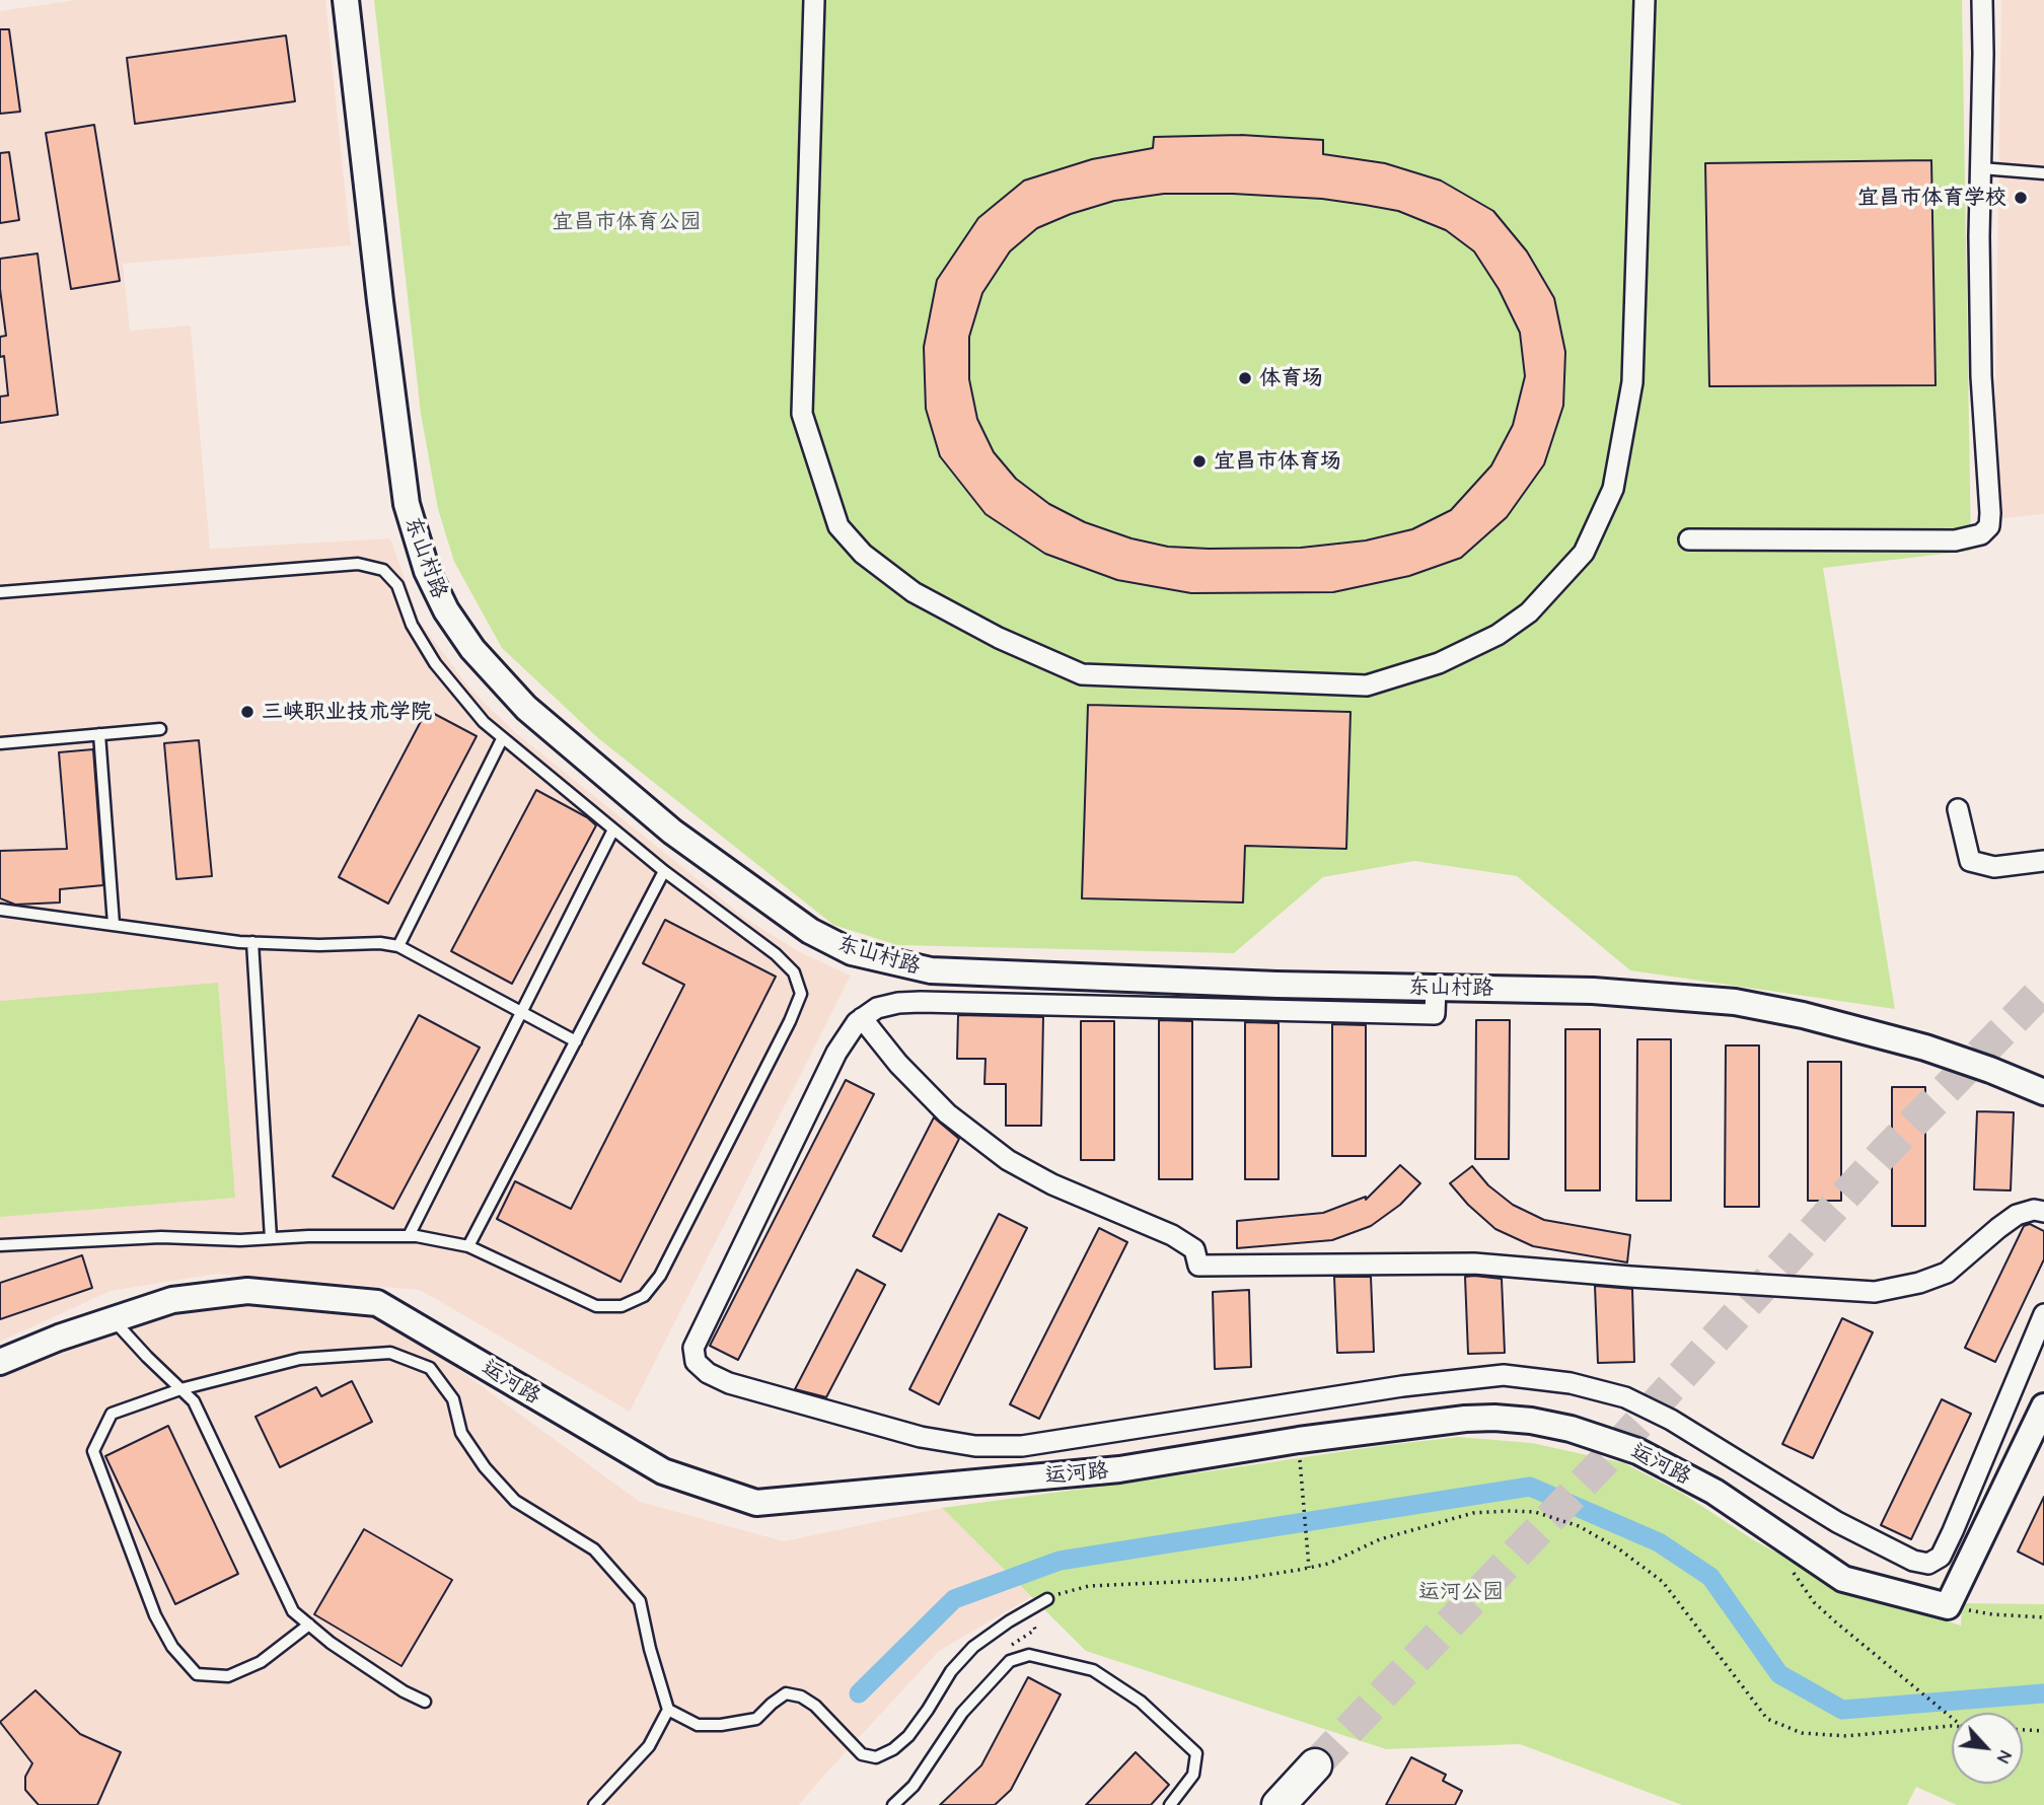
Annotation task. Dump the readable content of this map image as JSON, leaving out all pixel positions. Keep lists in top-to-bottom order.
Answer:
{
  "streets": {
    "street": ["东山村路", "运河路"]
  },
  "parks": ["宜昌市体育公园", "运河公园"],
  "places": [
    "宜昌市体育学校",
    "体育场",
    "宜昌市体育场",
    "三峡职业技术学院"
  ],
  "north": "bottom right"
}
